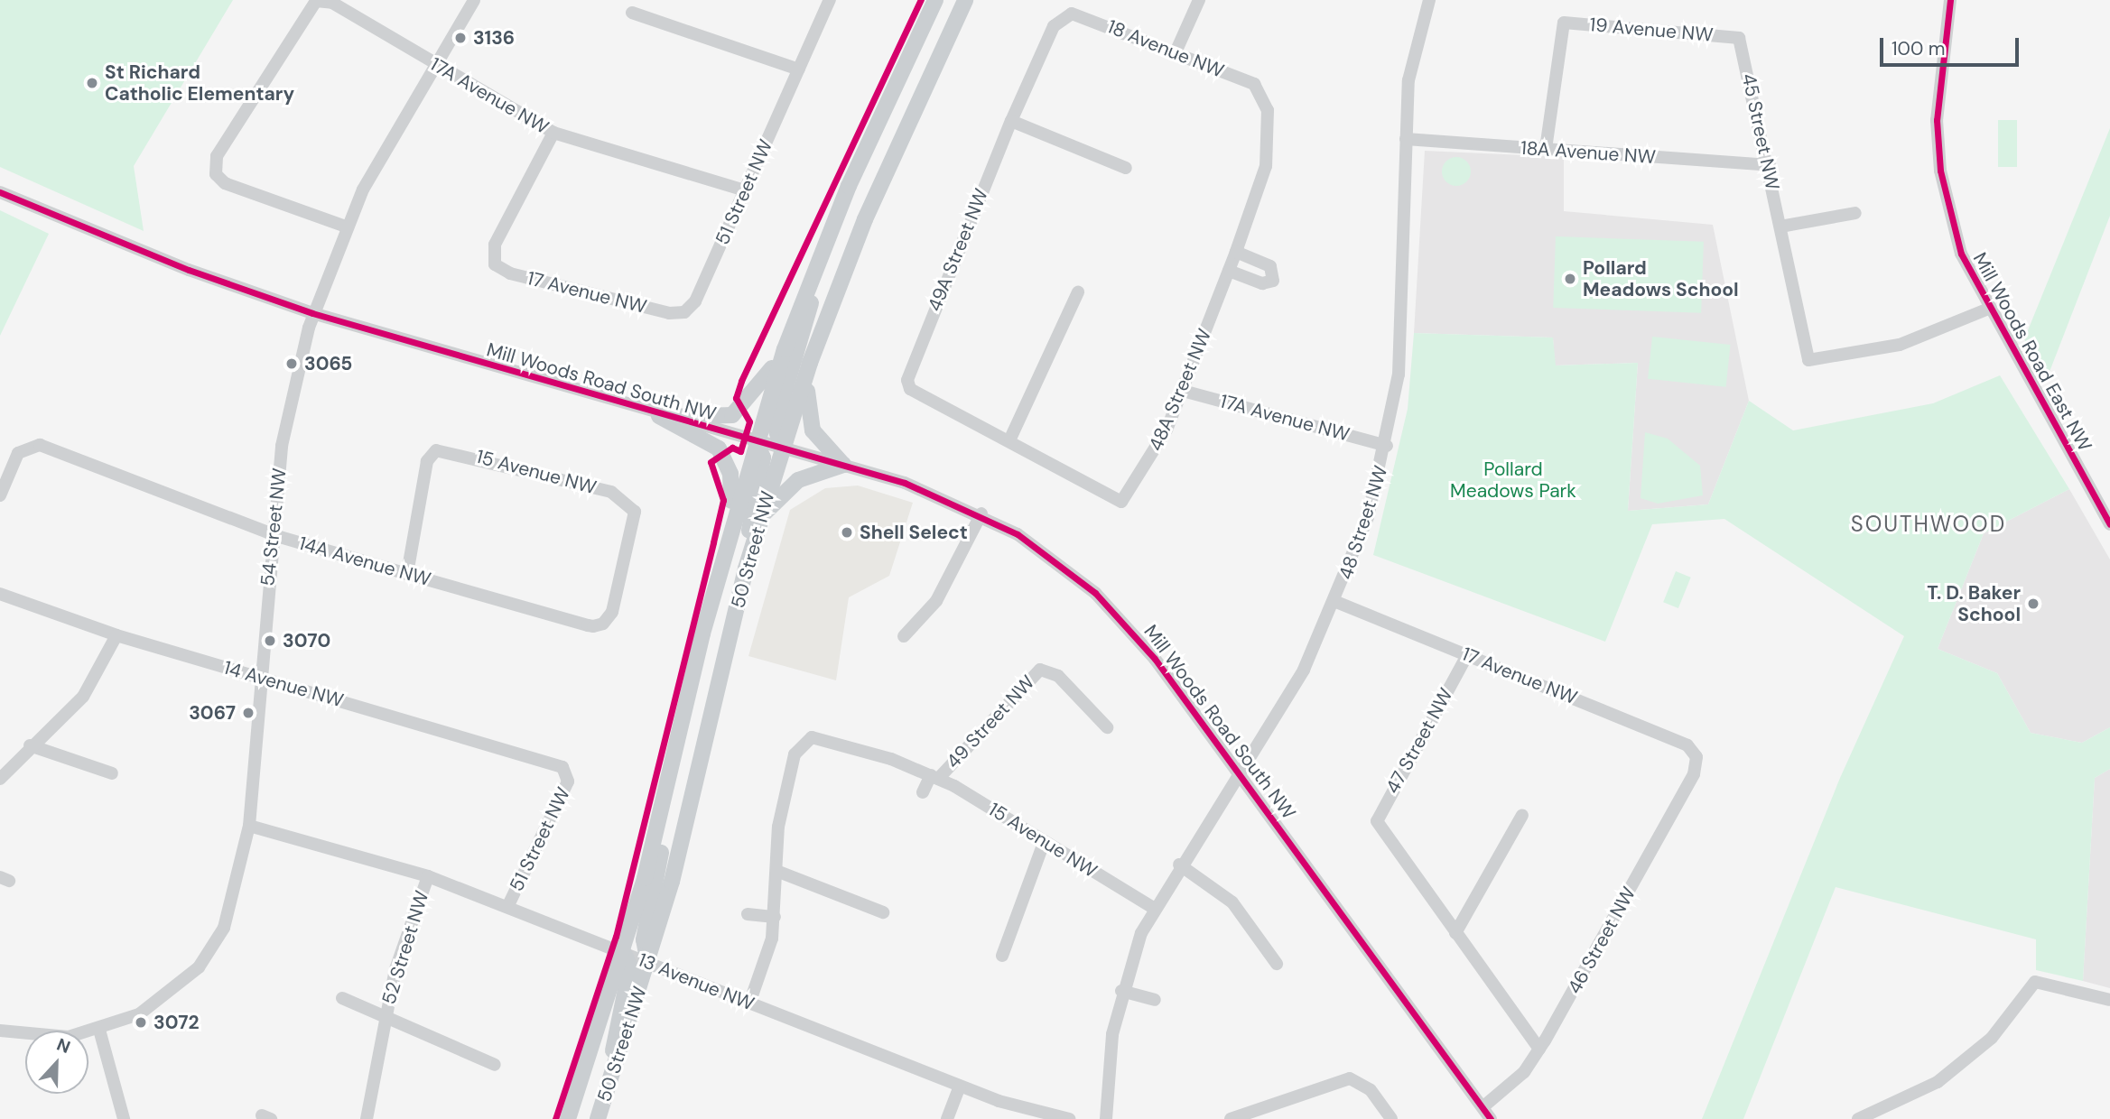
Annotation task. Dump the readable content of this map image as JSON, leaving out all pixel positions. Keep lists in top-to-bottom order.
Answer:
{
  "streets": {
    "main road": ["50 Street NW"],
    "street": [
      "19 Avenue NW",
      "18 Avenue NW",
      "17A Avenue NW",
      "45 Street NW",
      "18A Avenue NW",
      "51 Street NW",
      "49A Street NW",
      "17 Avenue NW",
      "Mill Woods Road East NW",
      "Mill Woods Road South NW",
      "48A Street NW",
      "15 Avenue NW",
      "48 Street NW",
      "54 Street NW",
      "14A Avenue NW",
      "14 Avenue NW",
      "49 Street NW",
      "47 Street NW",
      "46 Street NW",
      "52 Street NW",
      "13 Avenue NW"
    ]
  },
  "crossings": [
    ["19 Avenue NW", "45 Street NW"],
    ["19 Avenue NW", "18A Avenue NW"],
    ["18 Avenue NW", "49A Street NW"],
    ["18 Avenue NW", "48A Street NW"],
    ["17A Avenue NW", "51 Street NW"],
    ["17A Avenue NW", "17 Avenue NW"],
    ["17A Avenue NW", "48A Street NW"],
    ["17A Avenue NW", "48 Street NW"],
    ["17A Avenue NW", "54 Street NW"],
    ["45 Street NW", "18A Avenue NW"],
    ["45 Street NW", "Mill Woods Road East NW"],
    ["18A Avenue NW", "48 Street NW"],
    ["51 Street NW", "17 Avenue NW"],
    ["51 Street NW", "14 Avenue NW"],
    ["51 Street NW", "13 Avenue NW"],
    ["49A Street NW", "48A Street NW"],
    ["17 Avenue NW", "48 Street NW"],
    ["17 Avenue NW", "47 Street NW"],
    ["17 Avenue NW", "46 Street NW"],
    ["Mill Woods Road South NW", "48 Street NW"],
    ["Mill Woods Road South NW", "54 Street NW"],
    ["Mill Woods Road South NW", "50 Street NW"],
    ["Mill Woods Road South NW", "46 Street NW"],
    ["15 Avenue NW", "48 Street NW"],
    ["15 Avenue NW", "14A Avenue NW"],
    ["15 Avenue NW", "49 Street NW"],
    ["54 Street NW", "14A Avenue NW"],
    ["54 Street NW", "14 Avenue NW"],
    ["54 Street NW", "13 Avenue NW"],
    ["50 Street NW", "13 Avenue NW"],
    ["52 Street NW", "13 Avenue NW"]
  ],
  "districts": ["SOUTHWOOD"],
  "parks": ["Pollard Meadows Park"],
  "places": [
    "3136",
    "St Richard Catholic Elementary",
    "Pollard Meadows School",
    "3065",
    "Shell Select",
    "T. D. Baker School",
    "3070",
    "3067",
    "3072"
  ],
  "scale_bar": "100 m",
  "north": "top"
}
